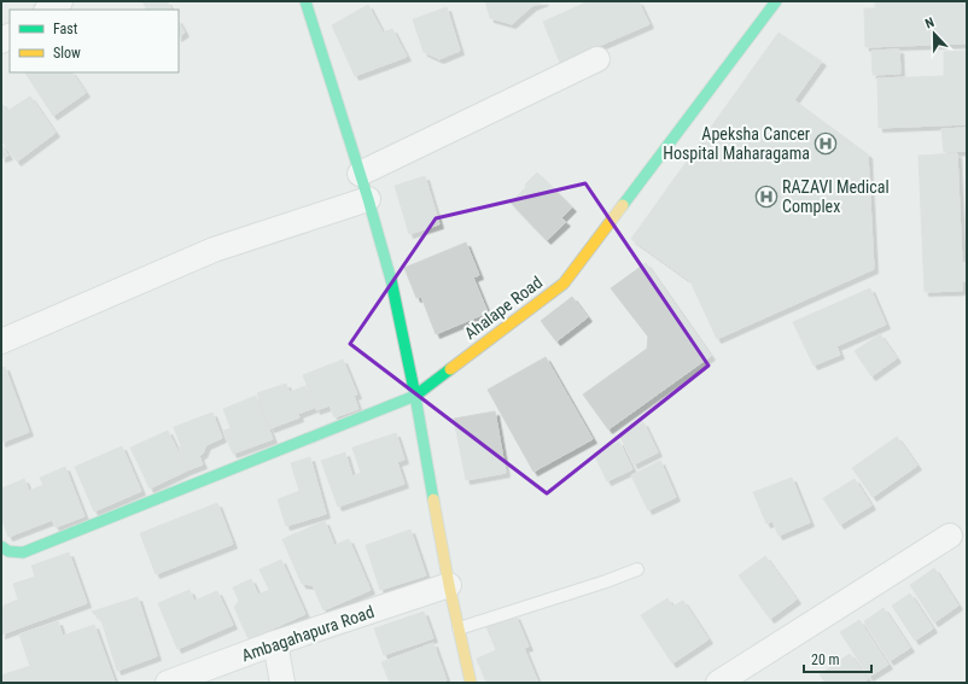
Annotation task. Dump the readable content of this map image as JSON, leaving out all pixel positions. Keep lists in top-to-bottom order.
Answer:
{
  "streets": {
    "street": ["Ahalape Road", "Ambagahapura Road"]
  },
  "places": {
    "hospital": ["Apeksha Cancer Hospital Maharagama", "RAZAVI Medical Complex"]
  },
  "legend": ["Fast", "Slow"],
  "scale_bar": "20 m",
  "north": "top"
}
